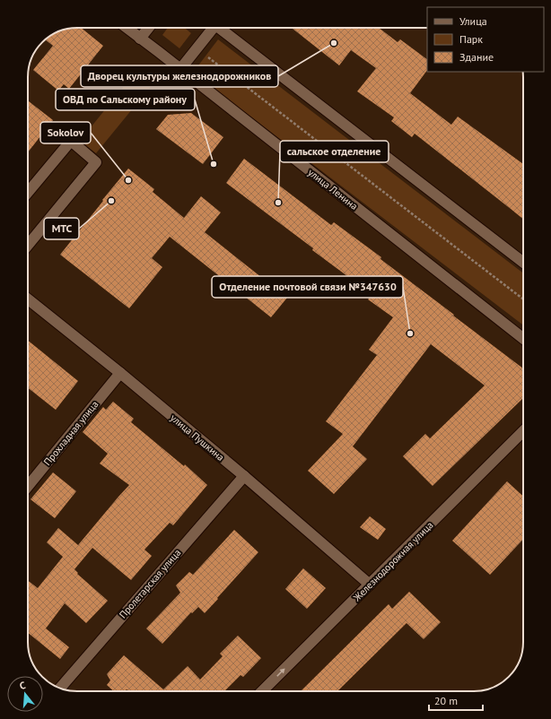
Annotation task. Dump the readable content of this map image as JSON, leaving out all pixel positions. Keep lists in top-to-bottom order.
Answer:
{
  "streets": {
    "street": [
      "улица Ленина",
      "Прохладная улица",
      "улица Пушкина",
      "Железнодорожная улица",
      "Пролетарская улица"
    ]
  },
  "crossings": [
    ["Прохладная улица", "улица Пушкина"],
    ["улица Пушкина", "Железнодорожная улица"],
    ["улица Пушкина", "Пролетарская улица"]
  ],
  "one_way": ["Железнодорожная улица"],
  "places": [
    "Дворец культуры железнодорожников",
    "ОВД по Сальскому району",
    "Sokolov",
    "МТС",
    "сальское отделение",
    "Отделение почтовой связи №347630"
  ],
  "legend": ["Улица", "Парк", "Здание"],
  "scale_bar": "20 m",
  "north": "top"
}
